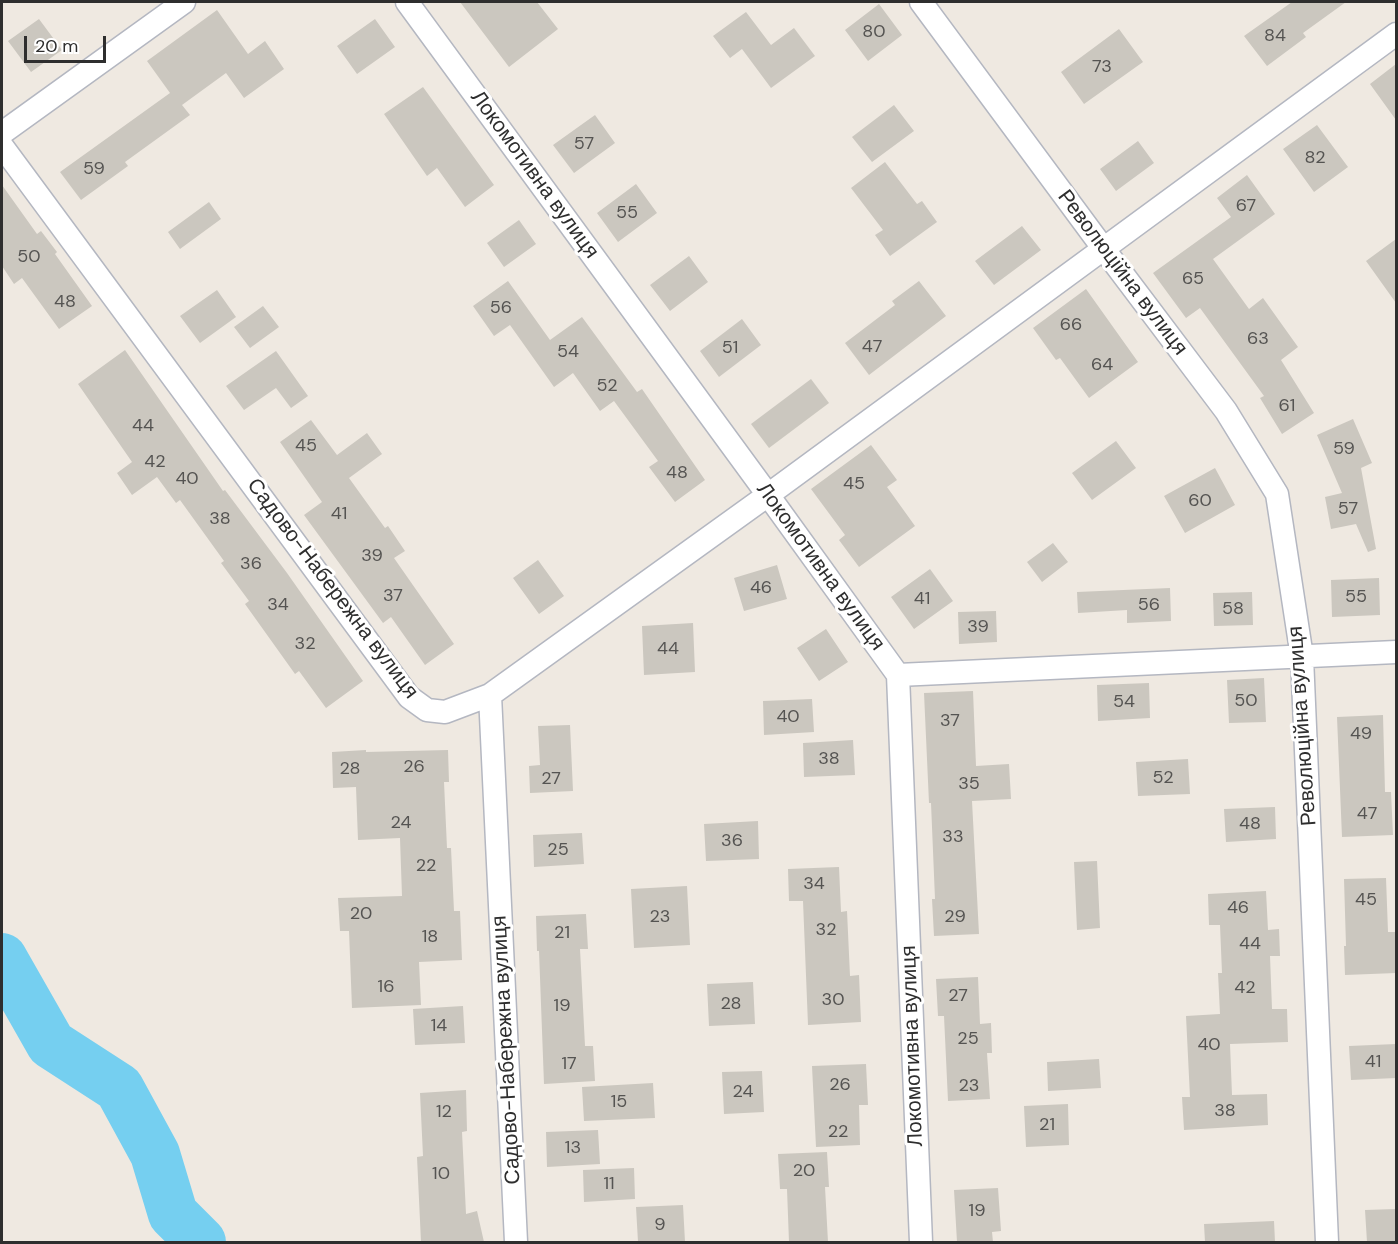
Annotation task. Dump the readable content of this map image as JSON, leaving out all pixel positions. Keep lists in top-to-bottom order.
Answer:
{
  "streets": {
    "street": ["Локомотивна вулиця", "Революційна вулиця", "Садово-Набережна вулиця"]
  },
  "house_numbers": [
    "80",
    "84",
    "73",
    "57",
    "82",
    "59",
    "67",
    "55",
    "50",
    "65",
    "48",
    "56",
    "66",
    "63",
    "47",
    "51",
    "54",
    "64",
    "52",
    "61",
    "44",
    "45",
    "59",
    "42",
    "48",
    "40",
    "45",
    "60",
    "57",
    "41",
    "38",
    "39",
    "36",
    "46",
    "37",
    "55",
    "41",
    "34",
    "56",
    "58",
    "39",
    "32",
    "44",
    "50",
    "54",
    "40",
    "37",
    "49",
    "38",
    "26",
    "28",
    "52",
    "27",
    "35",
    "47",
    "24",
    "48",
    "33",
    "36",
    "25",
    "22",
    "34",
    "45",
    "46",
    "20",
    "23",
    "29",
    "32",
    "21",
    "18",
    "44",
    "16",
    "42",
    "27",
    "30",
    "28",
    "19",
    "14",
    "25",
    "40",
    "41",
    "17",
    "26",
    "23",
    "24",
    "15",
    "38",
    "12",
    "21",
    "22",
    "13",
    "20",
    "10",
    "11",
    "19",
    "9"
  ],
  "scale_bar": "20 m"
}
